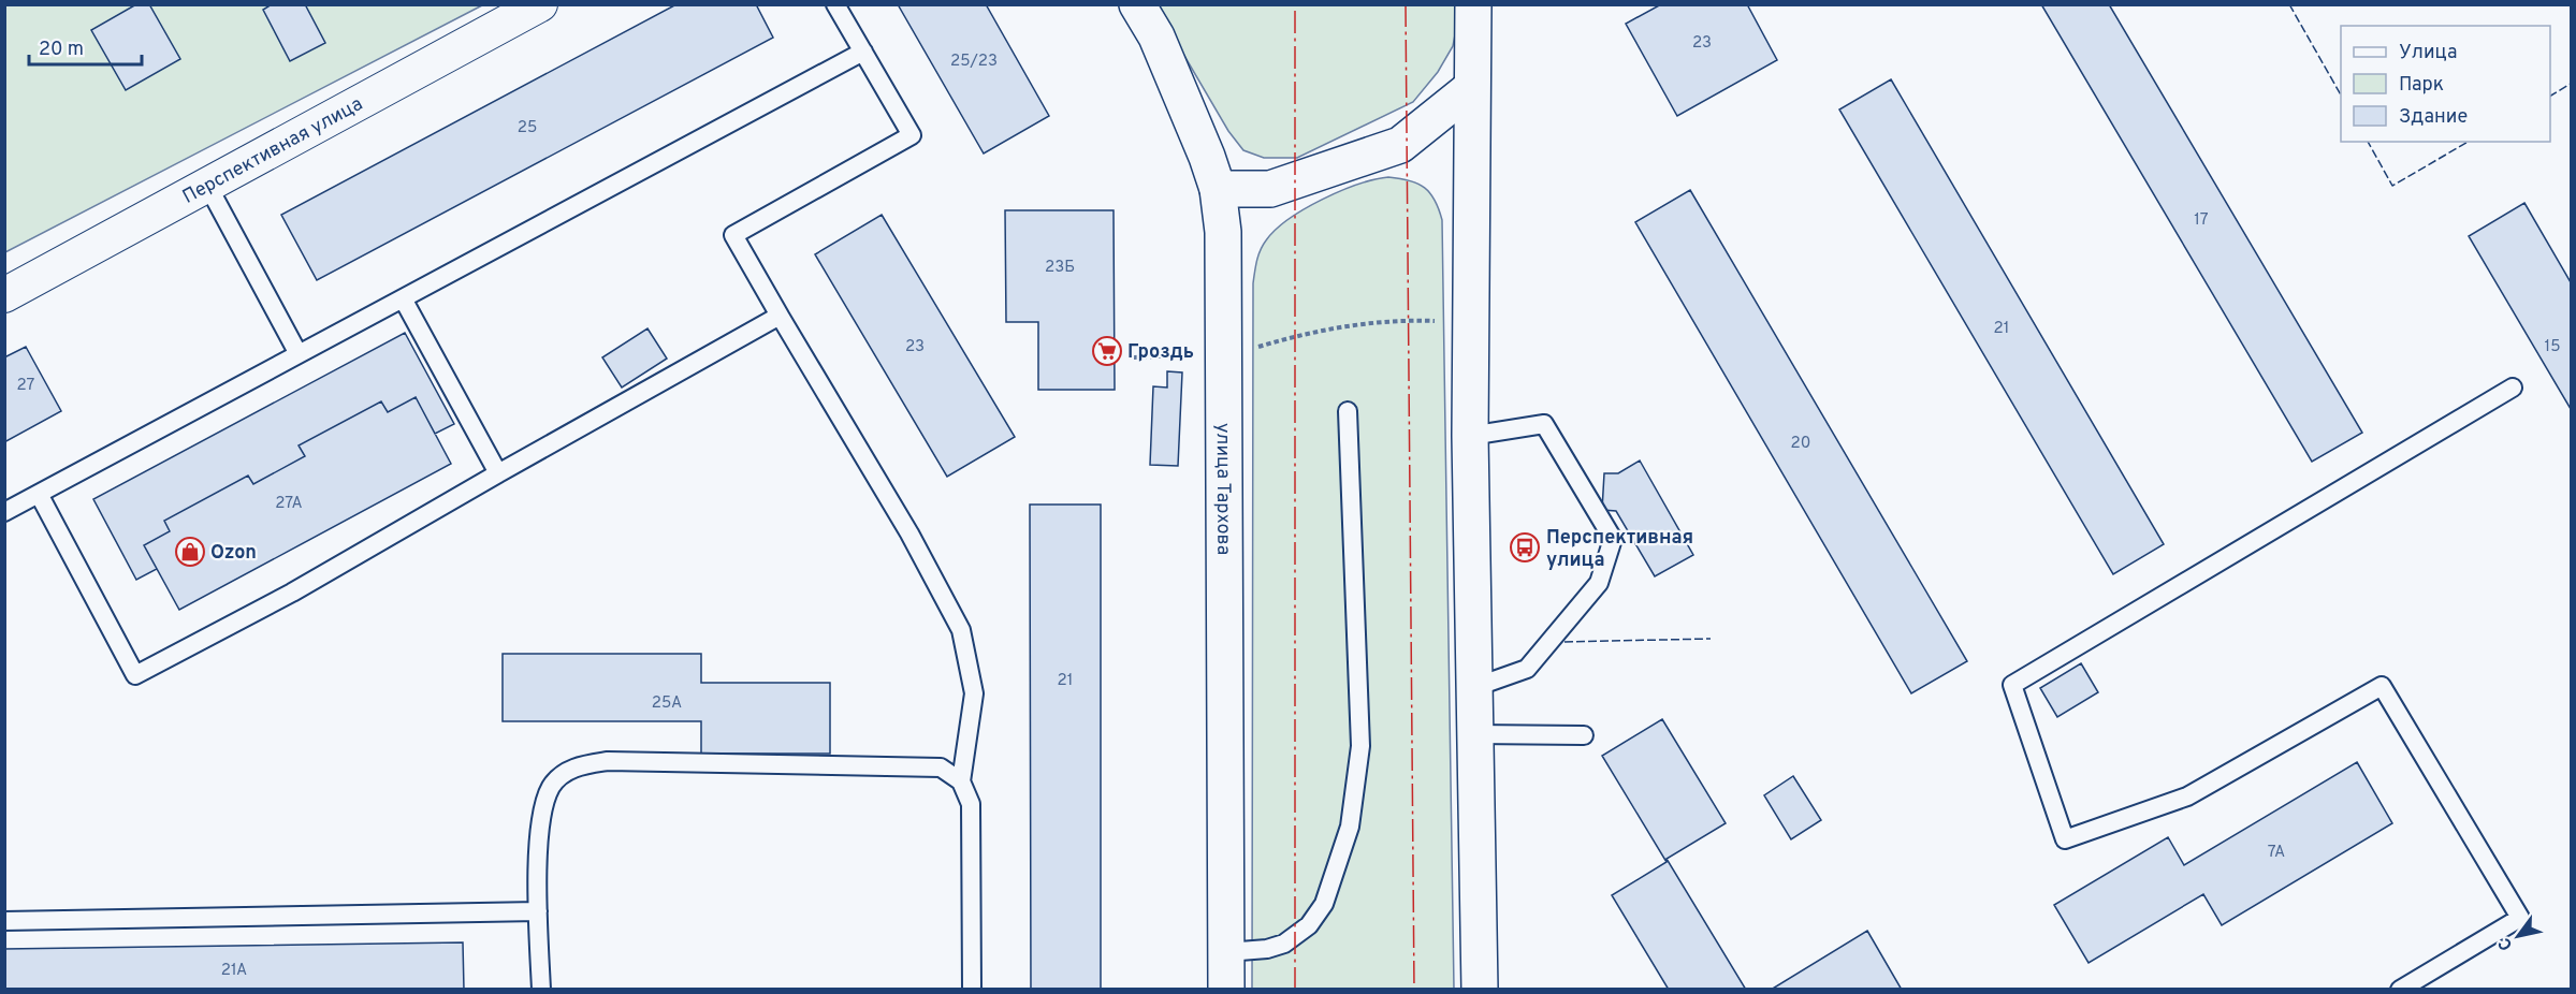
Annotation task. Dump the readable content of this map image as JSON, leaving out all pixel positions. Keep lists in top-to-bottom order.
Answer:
{
  "streets": {
    "main road": ["улица Тархова"],
    "street": ["Перспективная улица"]
  },
  "places": {
    "supermarket": ["Гроздь"],
    "bus stop": ["Перспективная улица"],
    "shop": ["Ozon"]
  },
  "house_numbers": [
    "23",
    "25/23",
    "25",
    "17",
    "23Б",
    "21",
    "23",
    "15",
    "27",
    "20",
    "27А",
    "21",
    "25А",
    "7А",
    "21А"
  ],
  "legend": ["Улица", "Парк", "Здание"],
  "scale_bar": "20 m",
  "north": "bottom left"
}
